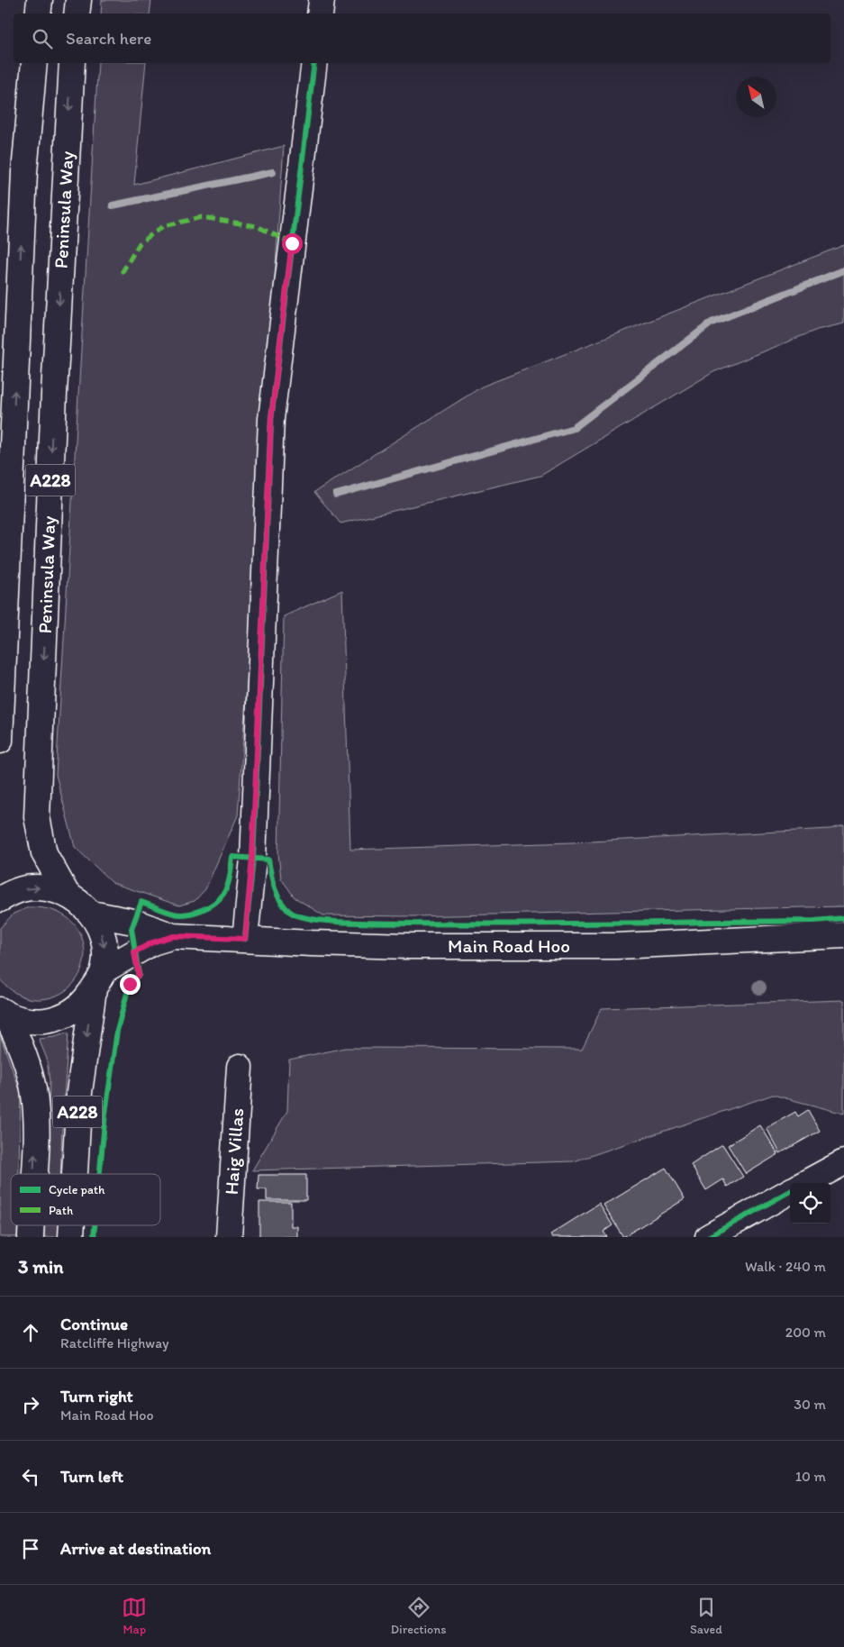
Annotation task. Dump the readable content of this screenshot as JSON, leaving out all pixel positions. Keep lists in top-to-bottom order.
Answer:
{
  "streets": {
    "main road": [
      "Peninsula Way",
      "A228",
      "Main Road Hoo",
      "Haig Villas"
    ]
  },
  "crossings": [
    ["A228", "Main Road Hoo"]
  ],
  "legend": ["Cycle path", "Path"],
  "north": "top left",
  "page": {
    "search": "Search here",
    "heading": ["3 min", "Walk · 240 m"],
    "list": [
      ["Continue", "Ratcliffe Highway", "200 m"],
      ["Turn right", "Main Road Hoo", "30 m"],
      ["Turn left", "10 m"],
      "Arrive at destination"
    ],
    "nav": ["Map", "Directions", "Saved"]
  }
}
